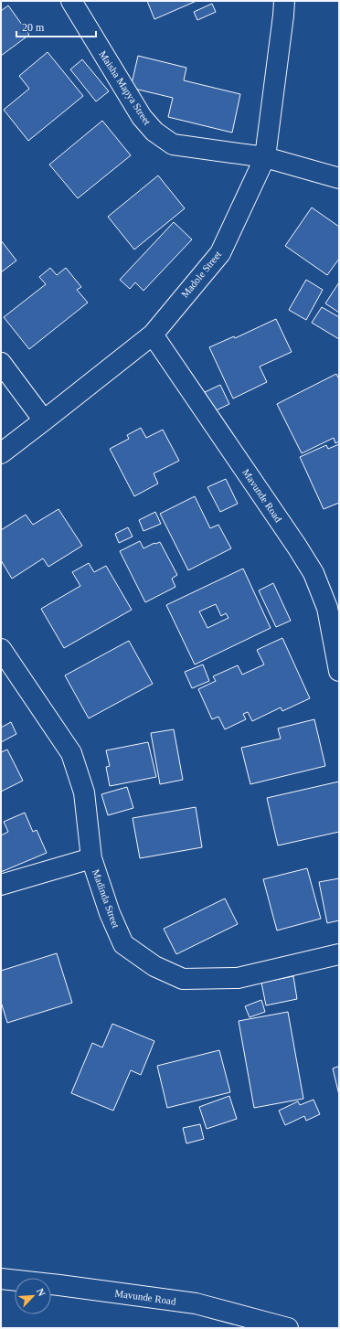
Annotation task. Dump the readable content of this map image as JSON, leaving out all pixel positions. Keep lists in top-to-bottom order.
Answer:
{
  "streets": {
    "street": [
      "Maisha Mapya Street",
      "Madole Street",
      "Mavunde Road",
      "Madinda Street"
    ]
  },
  "crossings": [
    ["Maisha Mapya Street", "Madole Street"],
    ["Madole Street", "Mavunde Road"]
  ],
  "scale_bar": "20 m",
  "north": "top right"
}
